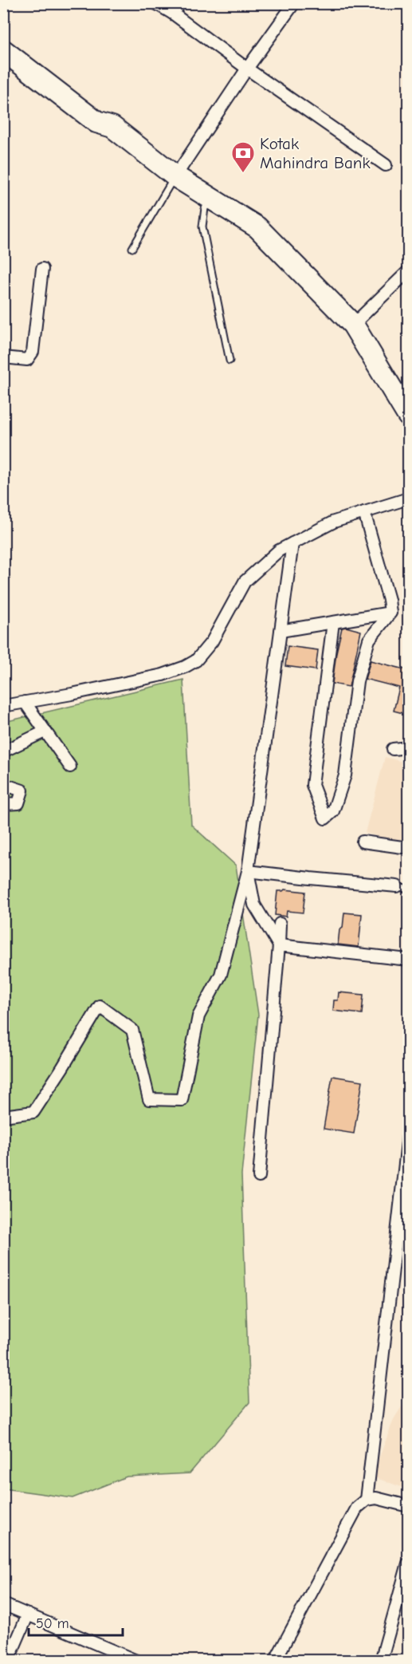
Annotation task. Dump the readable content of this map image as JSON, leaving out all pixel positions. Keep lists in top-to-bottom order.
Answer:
{
  "places": {
    "bank": ["Kotak Mahindra Bank"]
  },
  "scale_bar": "50 m"
}
